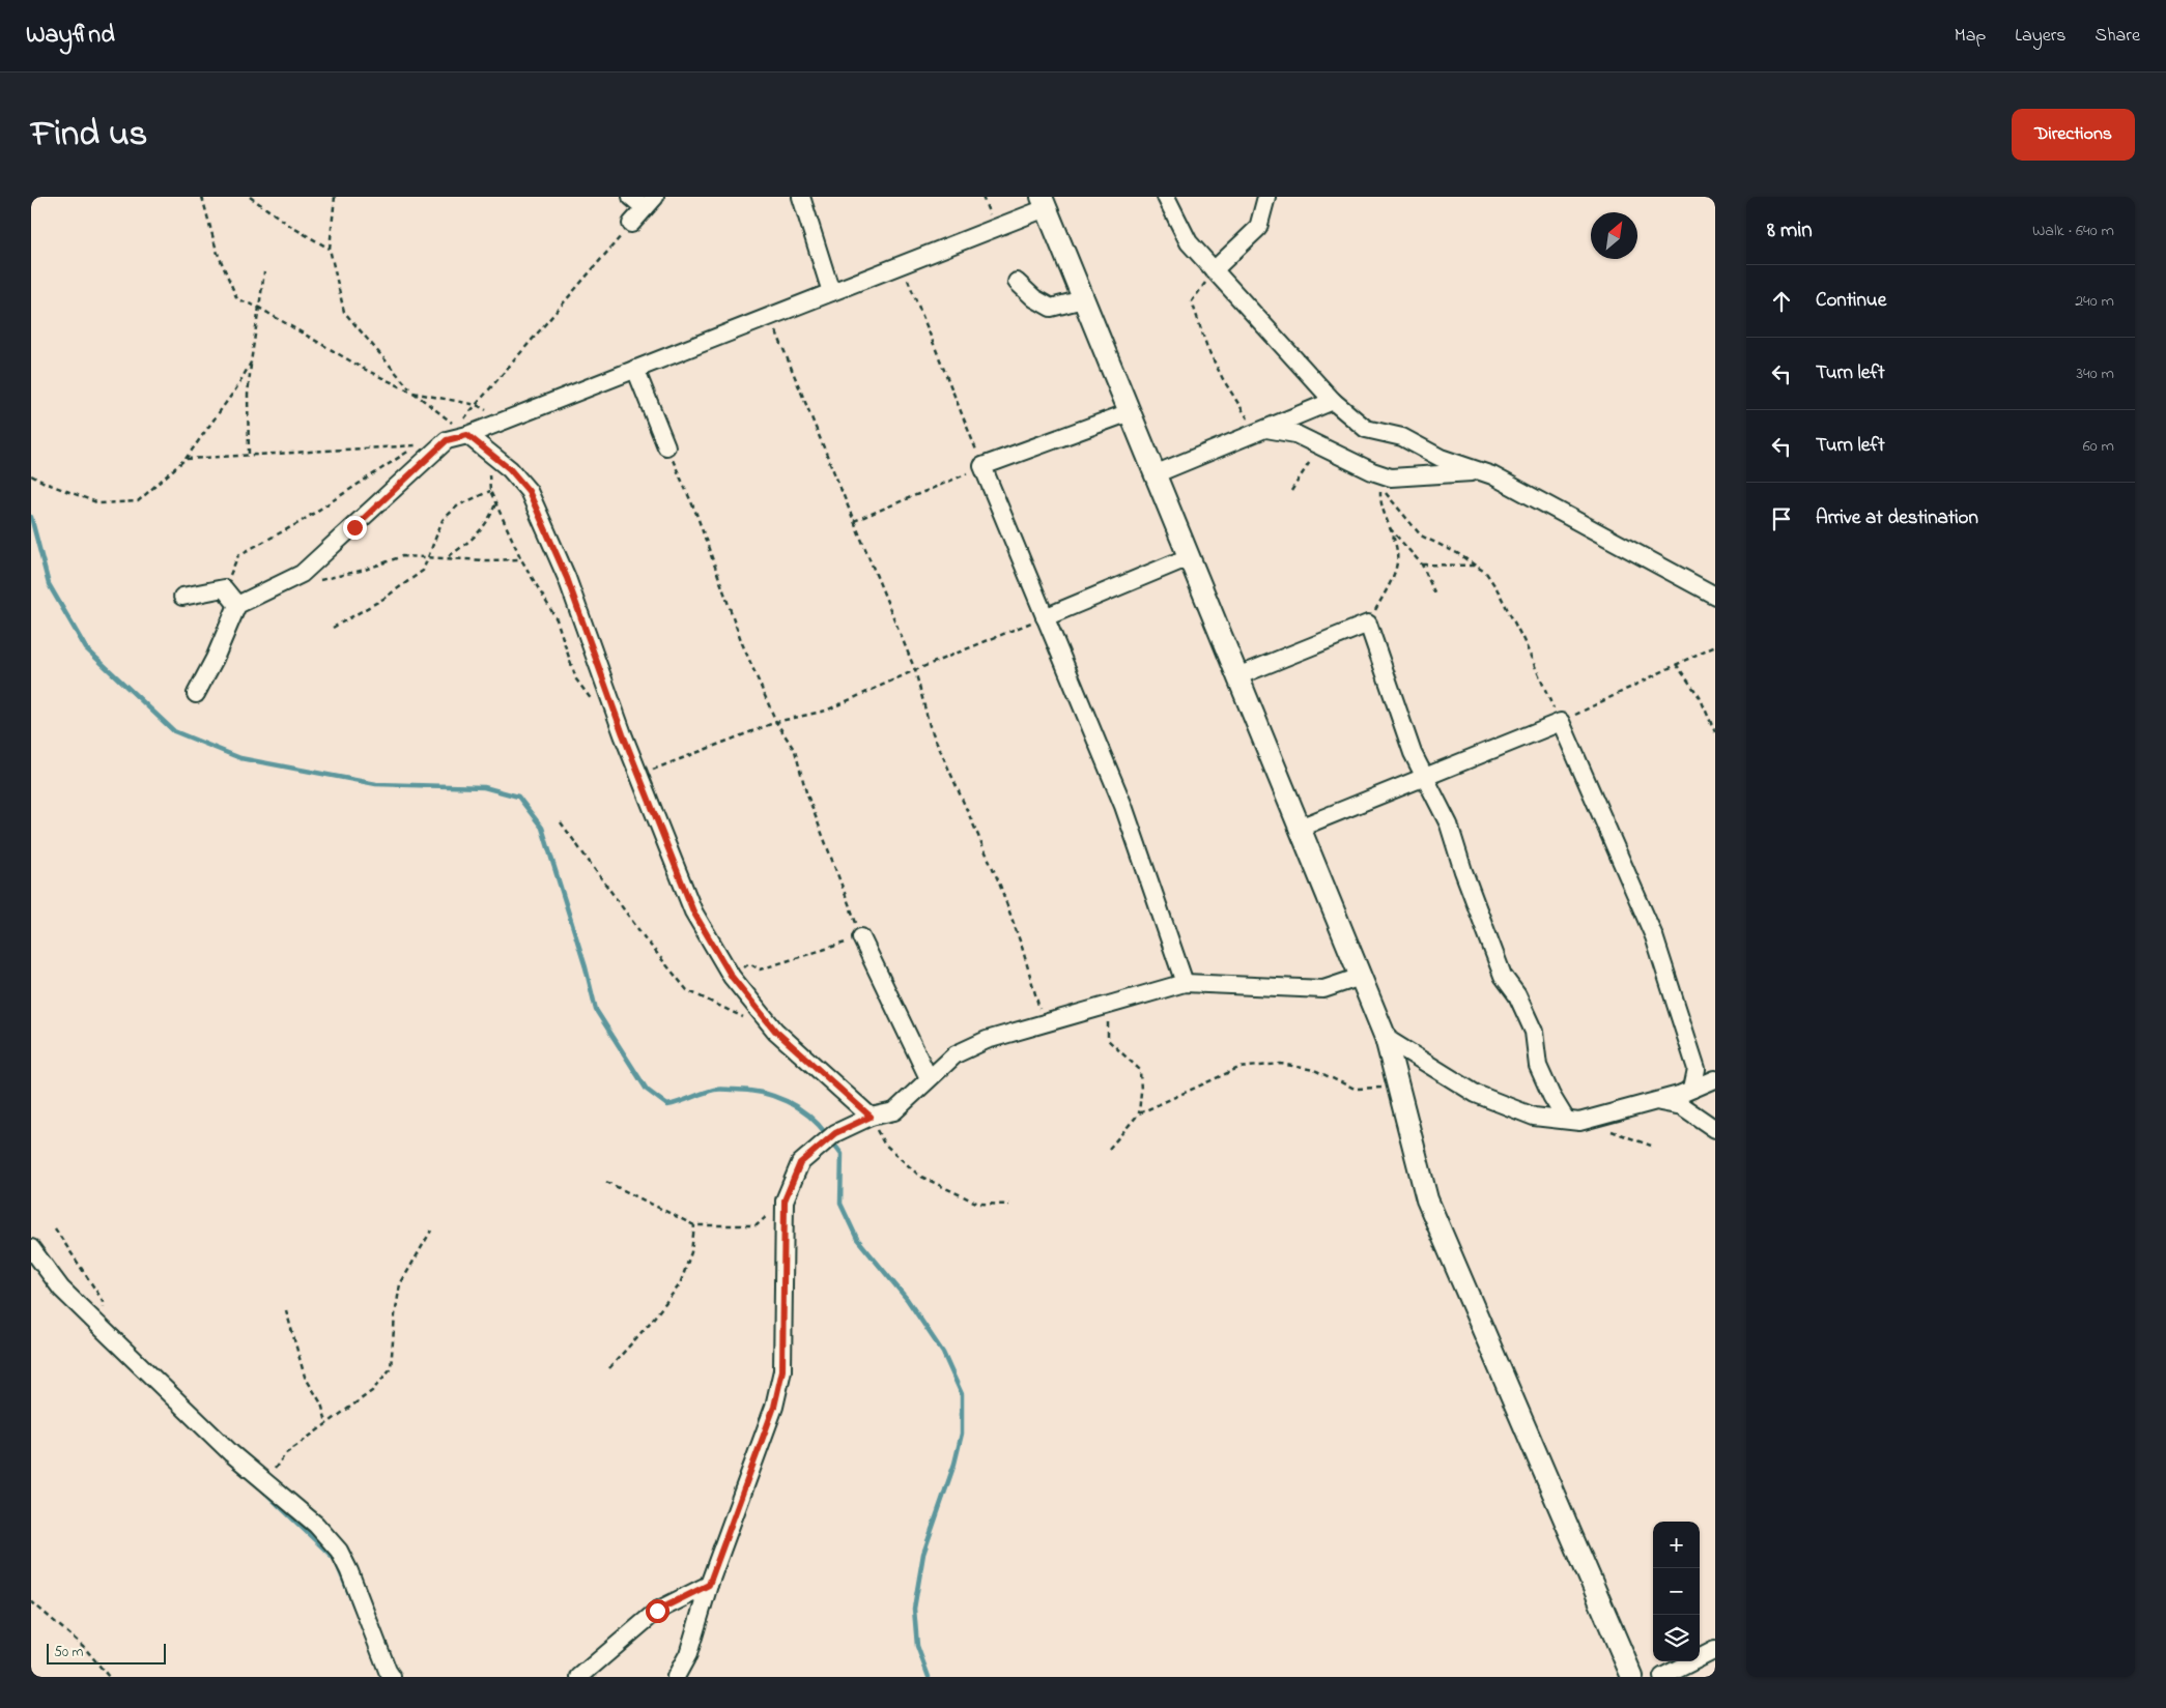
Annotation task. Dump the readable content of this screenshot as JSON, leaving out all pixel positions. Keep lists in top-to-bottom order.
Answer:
{
  "scale_bar": "50 m",
  "north": "top right",
  "page": {
    "header": "Wayfind",
    "nav": ["Map", "Layers", "Share"],
    "title": "Find us",
    "buttons": "Directions",
    "heading": ["8 min", "Walk · 640 m"],
    "list": [
      ["Continue", "240 m"],
      ["Turn left", "340 m"],
      ["Turn left", "60 m"],
      "Arrive at destination"
    ],
    "map_buttons": ["+", "−"],
    "scale": "50 m"
  }
}
